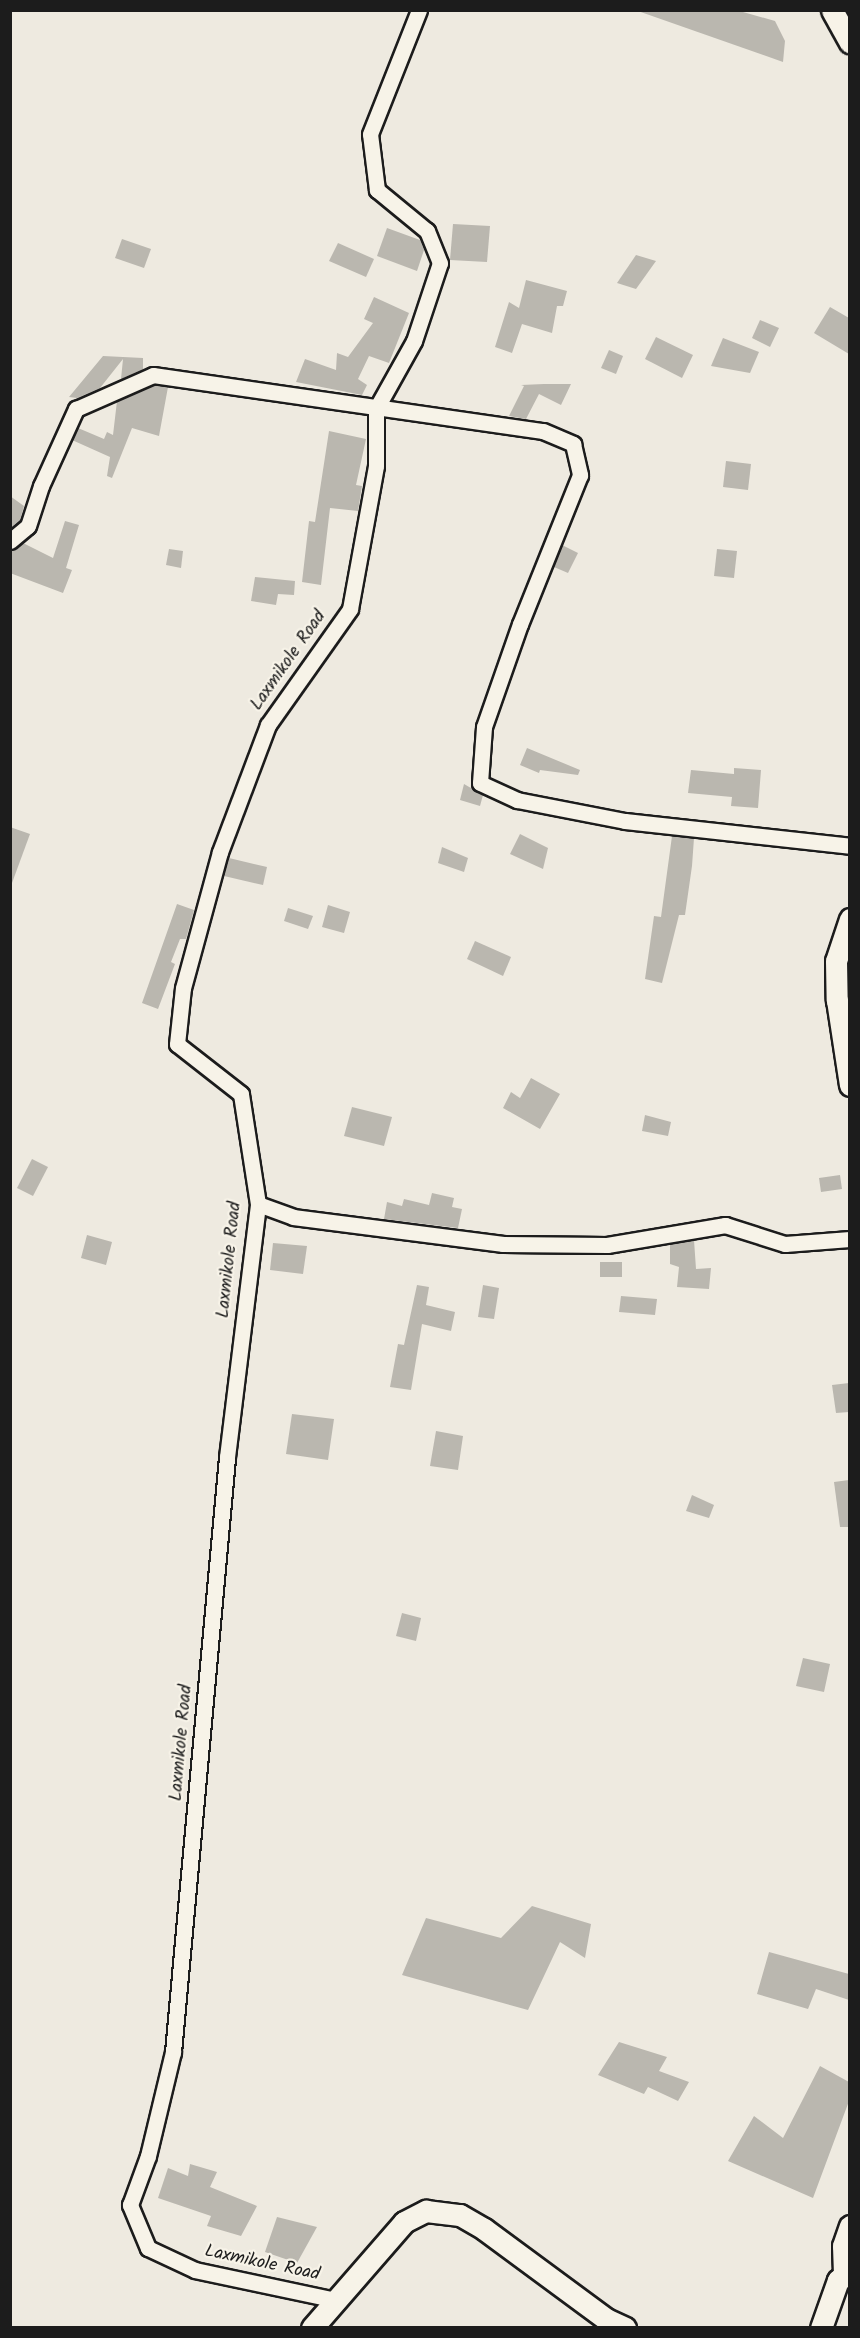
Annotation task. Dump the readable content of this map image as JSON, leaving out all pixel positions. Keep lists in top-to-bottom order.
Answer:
{
  "streets": {
    "street": ["Laxmikole Road"]
  }
}
